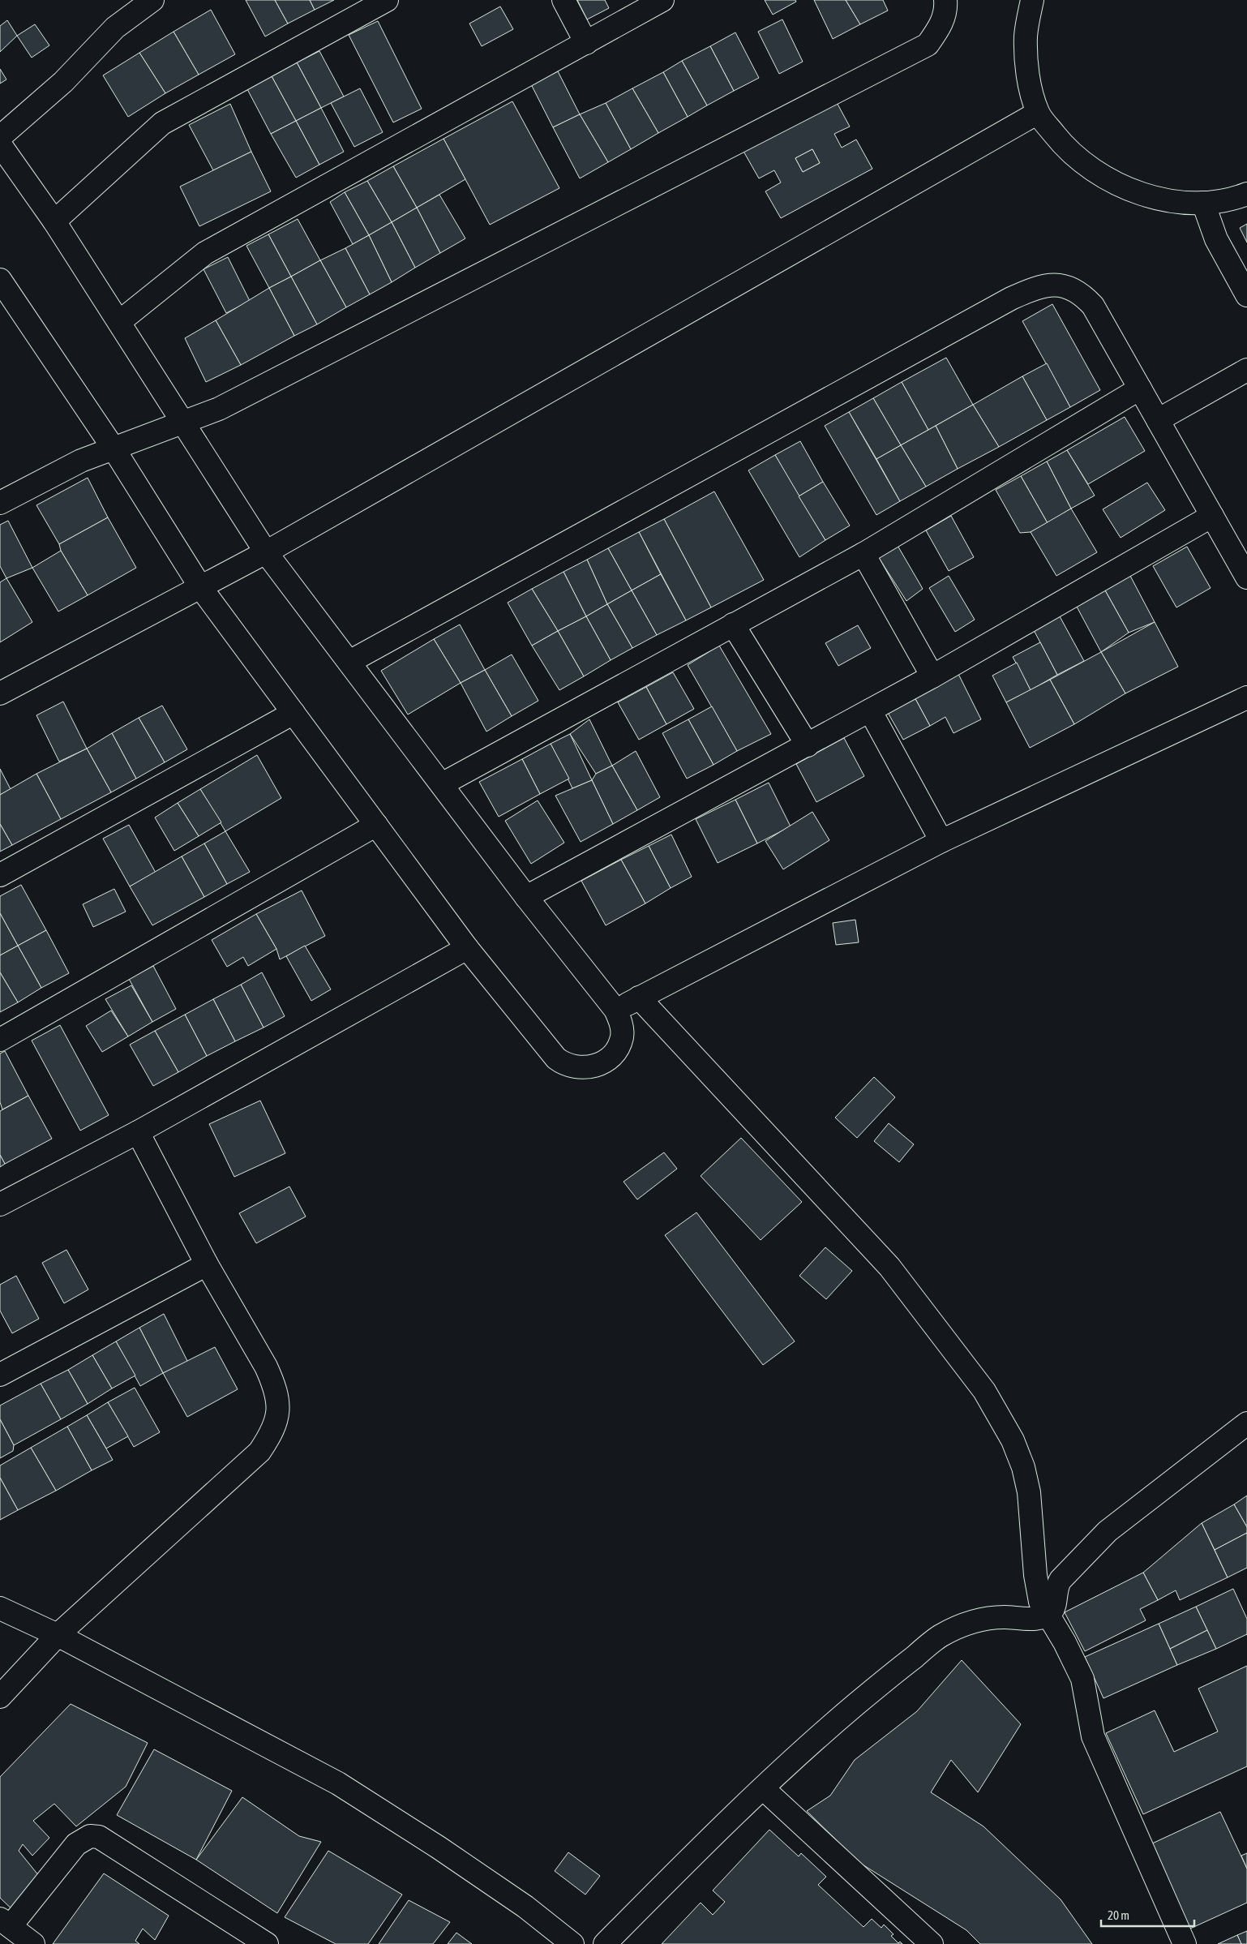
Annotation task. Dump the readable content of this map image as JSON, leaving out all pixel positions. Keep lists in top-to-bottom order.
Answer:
{
  "scale_bar": "20 m"
}
